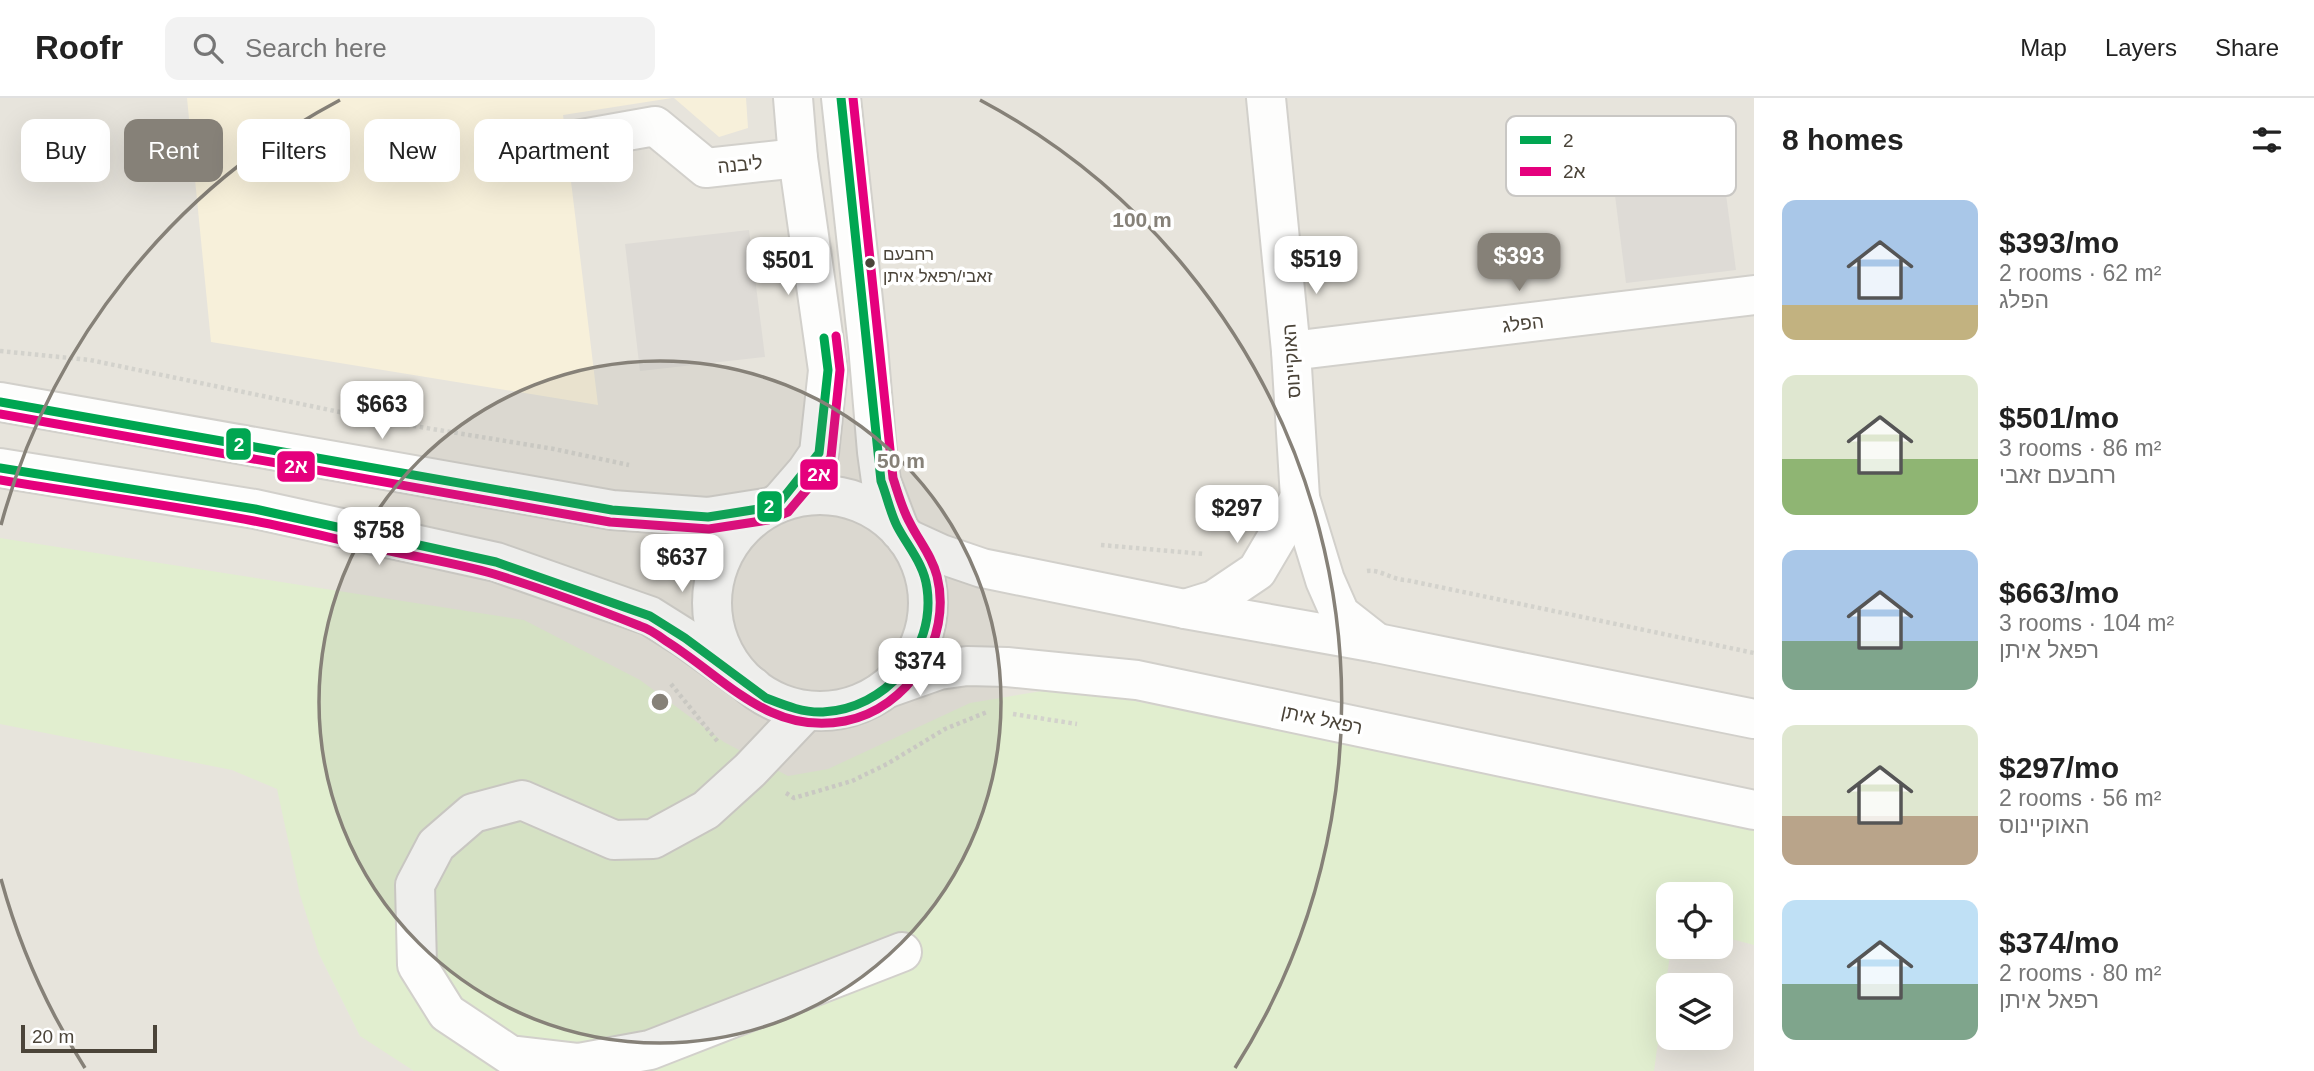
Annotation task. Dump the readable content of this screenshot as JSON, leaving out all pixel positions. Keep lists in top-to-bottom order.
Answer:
{
  "streets": {
    "street": [
      "ליבנה",
      "הפלג",
      "האוקיינוס",
      "רפאל איתן"
    ]
  },
  "crossings": [
    ["הפלג", "האוקיינוס"]
  ],
  "places": ["רחבעם זאבי/רפאל איתן"],
  "lines": ["transit line 2", "transit line 2א"],
  "legend": ["2", "2א"],
  "scale_bar": "20 m",
  "page": {
    "header": "Roofr",
    "search": "Search here",
    "nav": ["Map", "Layers", "Share"],
    "heading": "8 homes",
    "chip": [
      "Buy",
      "Rent",
      "Filters",
      "New",
      "Apartment"
    ],
    "list": [
      {
        "name": "$393/mo",
        "note": "2 rooms · 62 m² · הפלג"
      },
      {
        "name": "$501/mo",
        "note": "3 rooms · 86 m² · רחבעם זאבי"
      },
      {
        "name": "$663/mo",
        "note": "3 rooms · 104 m² · רפאל איתן"
      },
      {
        "name": "$297/mo",
        "note": "2 rooms · 56 m² · האוקיינוס"
      },
      {
        "name": "$374/mo",
        "note": "2 rooms · 80 m² · רפאל איתן"
      }
    ],
    "price": [
      "$393",
      "$519",
      "$501",
      "$663",
      "$297",
      "$758",
      "$637",
      "$374"
    ],
    "scale": "20 m"
  },
  "rings": ["100 m", "50 m"]
}
